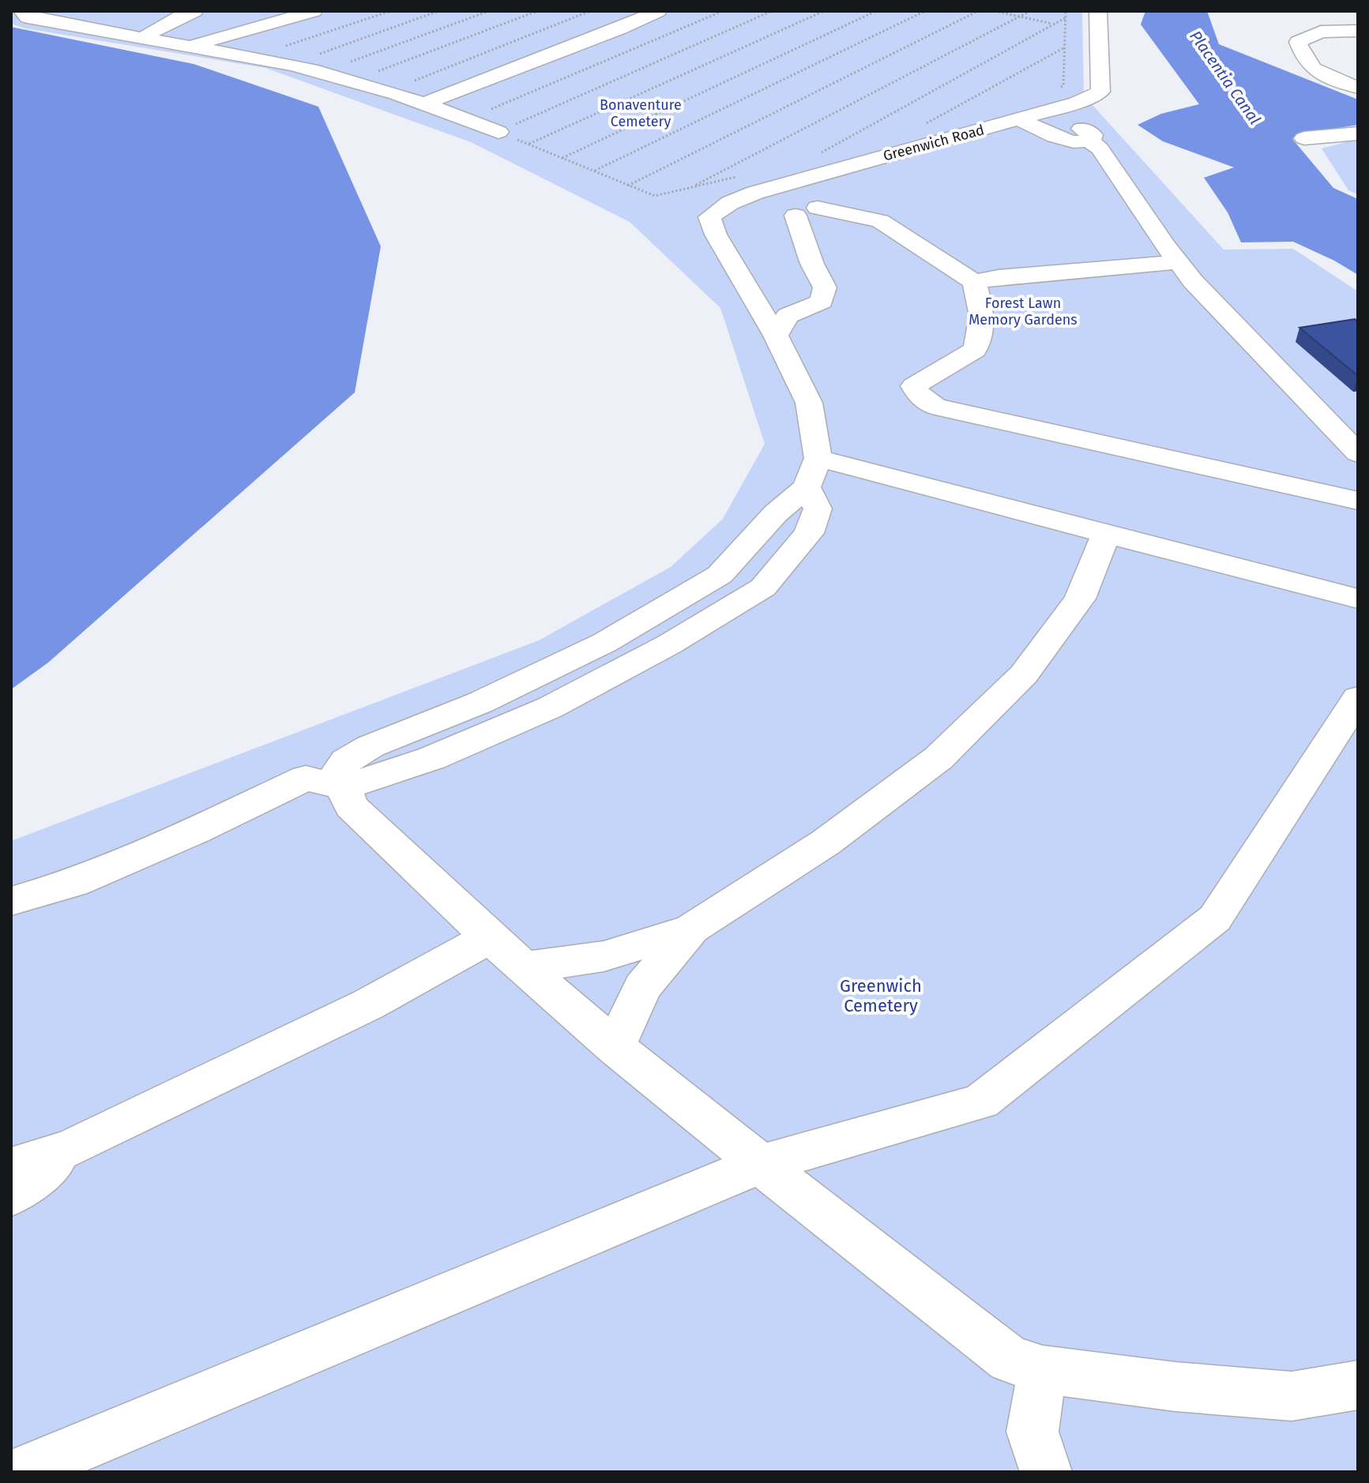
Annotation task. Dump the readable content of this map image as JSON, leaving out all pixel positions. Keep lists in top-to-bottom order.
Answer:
{
  "streets": {
    "street": ["Greenwich Road"]
  },
  "water": ["Placentia Canal"],
  "parks": ["Bonaventure Cemetery", "Forest Lawn Memory Gardens", "Greenwich Cemetery"]
}
